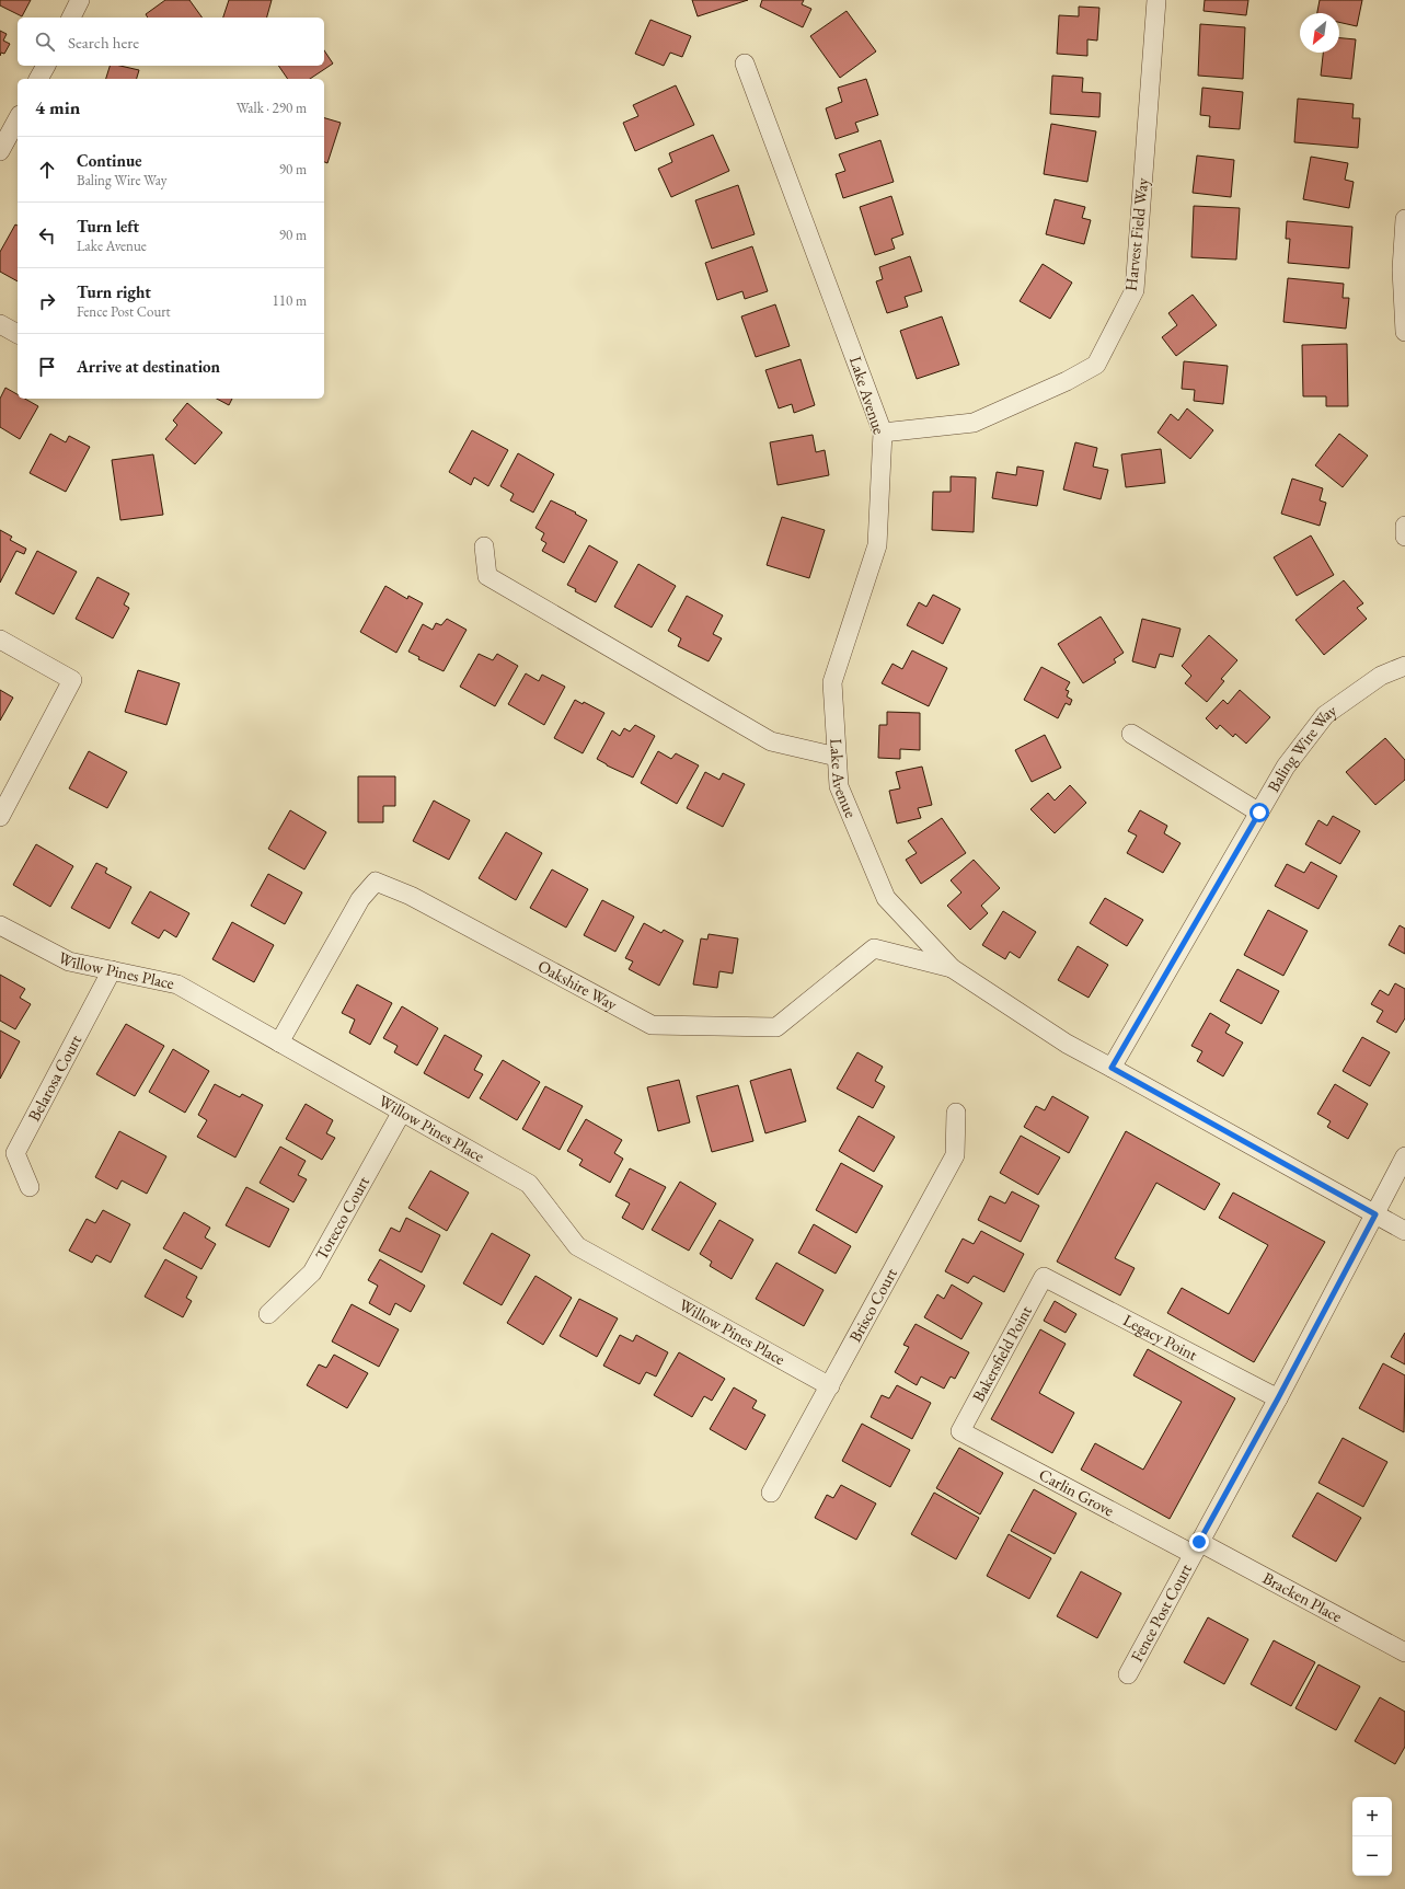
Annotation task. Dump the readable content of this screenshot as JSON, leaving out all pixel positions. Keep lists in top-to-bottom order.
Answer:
{
  "streets": {
    "street": [
      "Harvest Field Way",
      "Lake Avenue",
      "Baling Wire Way",
      "Willow Pines Place",
      "Oakshire Way",
      "Belarosa Court",
      "Torecco Court",
      "Brisco Court",
      "Legacy Point",
      "Bakersfield Point",
      "Carlin Grove",
      "Bracken Place",
      "Fence Post Court"
    ]
  },
  "crossings": [
    ["Harvest Field Way", "Lake Avenue"],
    ["Lake Avenue", "Baling Wire Way"],
    ["Lake Avenue", "Oakshire Way"],
    ["Lake Avenue", "Fence Post Court"],
    ["Willow Pines Place", "Oakshire Way"],
    ["Willow Pines Place", "Belarosa Court"],
    ["Willow Pines Place", "Torecco Court"],
    ["Willow Pines Place", "Brisco Court"],
    ["Legacy Point", "Bakersfield Point"],
    ["Legacy Point", "Fence Post Court"],
    ["Bakersfield Point", "Carlin Grove"],
    ["Carlin Grove", "Bracken Place"],
    ["Carlin Grove", "Fence Post Court"],
    ["Bracken Place", "Fence Post Court"]
  ],
  "north": "bottom left",
  "page": {
    "search": "Search here",
    "heading": ["4 min", "Walk · 290 m"],
    "list": [
      ["Continue", "Baling Wire Way", "90 m"],
      ["Turn left", "Lake Avenue", "90 m"],
      ["Turn right", "Fence Post Court", "110 m"],
      "Arrive at destination"
    ],
    "map_buttons": ["+", "−"]
  }
}
